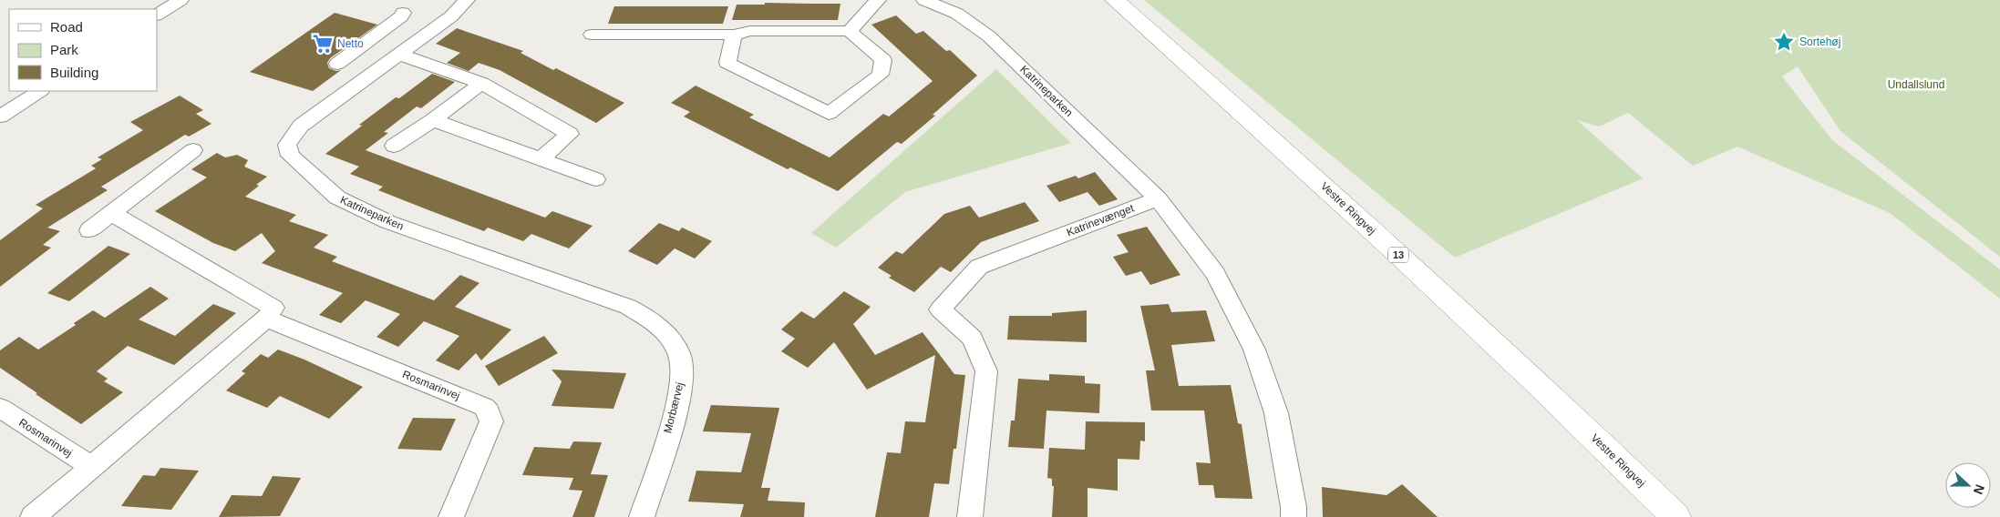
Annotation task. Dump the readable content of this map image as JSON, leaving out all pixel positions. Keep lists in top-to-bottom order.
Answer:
{
  "streets": {
    "main road": ["Vestre Ringvej", "13"],
    "street": [
      "Katrineparken",
      "Katrinevænget",
      "Rosmarinvej",
      "Morbærvej"
    ]
  },
  "crossings": [
    ["Katrineparken", "Katrinevænget"],
    ["Katrineparken", "Morbærvej"]
  ],
  "parks": ["Undallslund"],
  "places": {
    "place": ["Sortehøj"],
    "supermarket": ["Netto"]
  },
  "legend": ["Road", "Park", "Building"],
  "north": "right"
}
